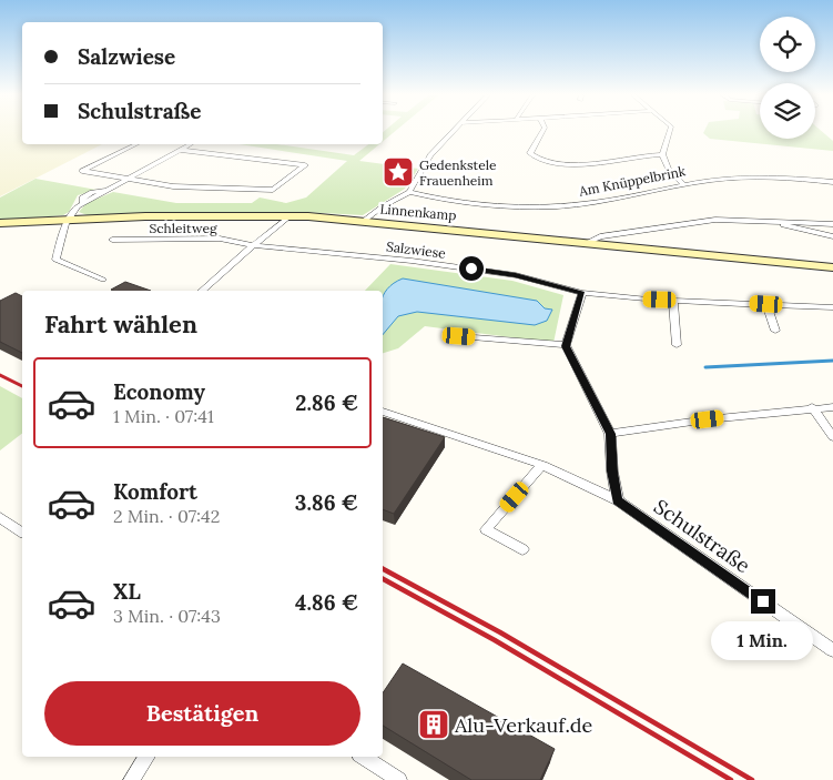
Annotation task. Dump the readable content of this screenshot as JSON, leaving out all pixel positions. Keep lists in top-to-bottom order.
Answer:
{
  "streets": {
    "main road": ["Linnenkamp"],
    "street": [
      "Am Knüppelbrink",
      "Schleitweg",
      "Salzwiese",
      "Schulstraße"
    ]
  },
  "crossings": [
    ["Schleitweg", "Salzwiese"]
  ],
  "places": {
    "place": ["Gedenkstele Frauenheim"],
    "building": ["Alu-Verkauf.de"]
  },
  "page": {
    "banner": ["Salzwiese", "Schulstraße"],
    "heading": "Fahrt wählen",
    "list": [
      {
        "name": "Economy",
        "note": "1 Min. · 07:41",
        "value": "2.86 €"
      },
      {
        "name": "Komfort",
        "note": "2 Min. · 07:42",
        "value": "3.86 €"
      },
      {
        "name": "XL",
        "note": "3 Min. · 07:43",
        "value": "4.86 €"
      }
    ],
    "bubble": "1 Min.",
    "buttons": "Bestätigen"
  }
}
